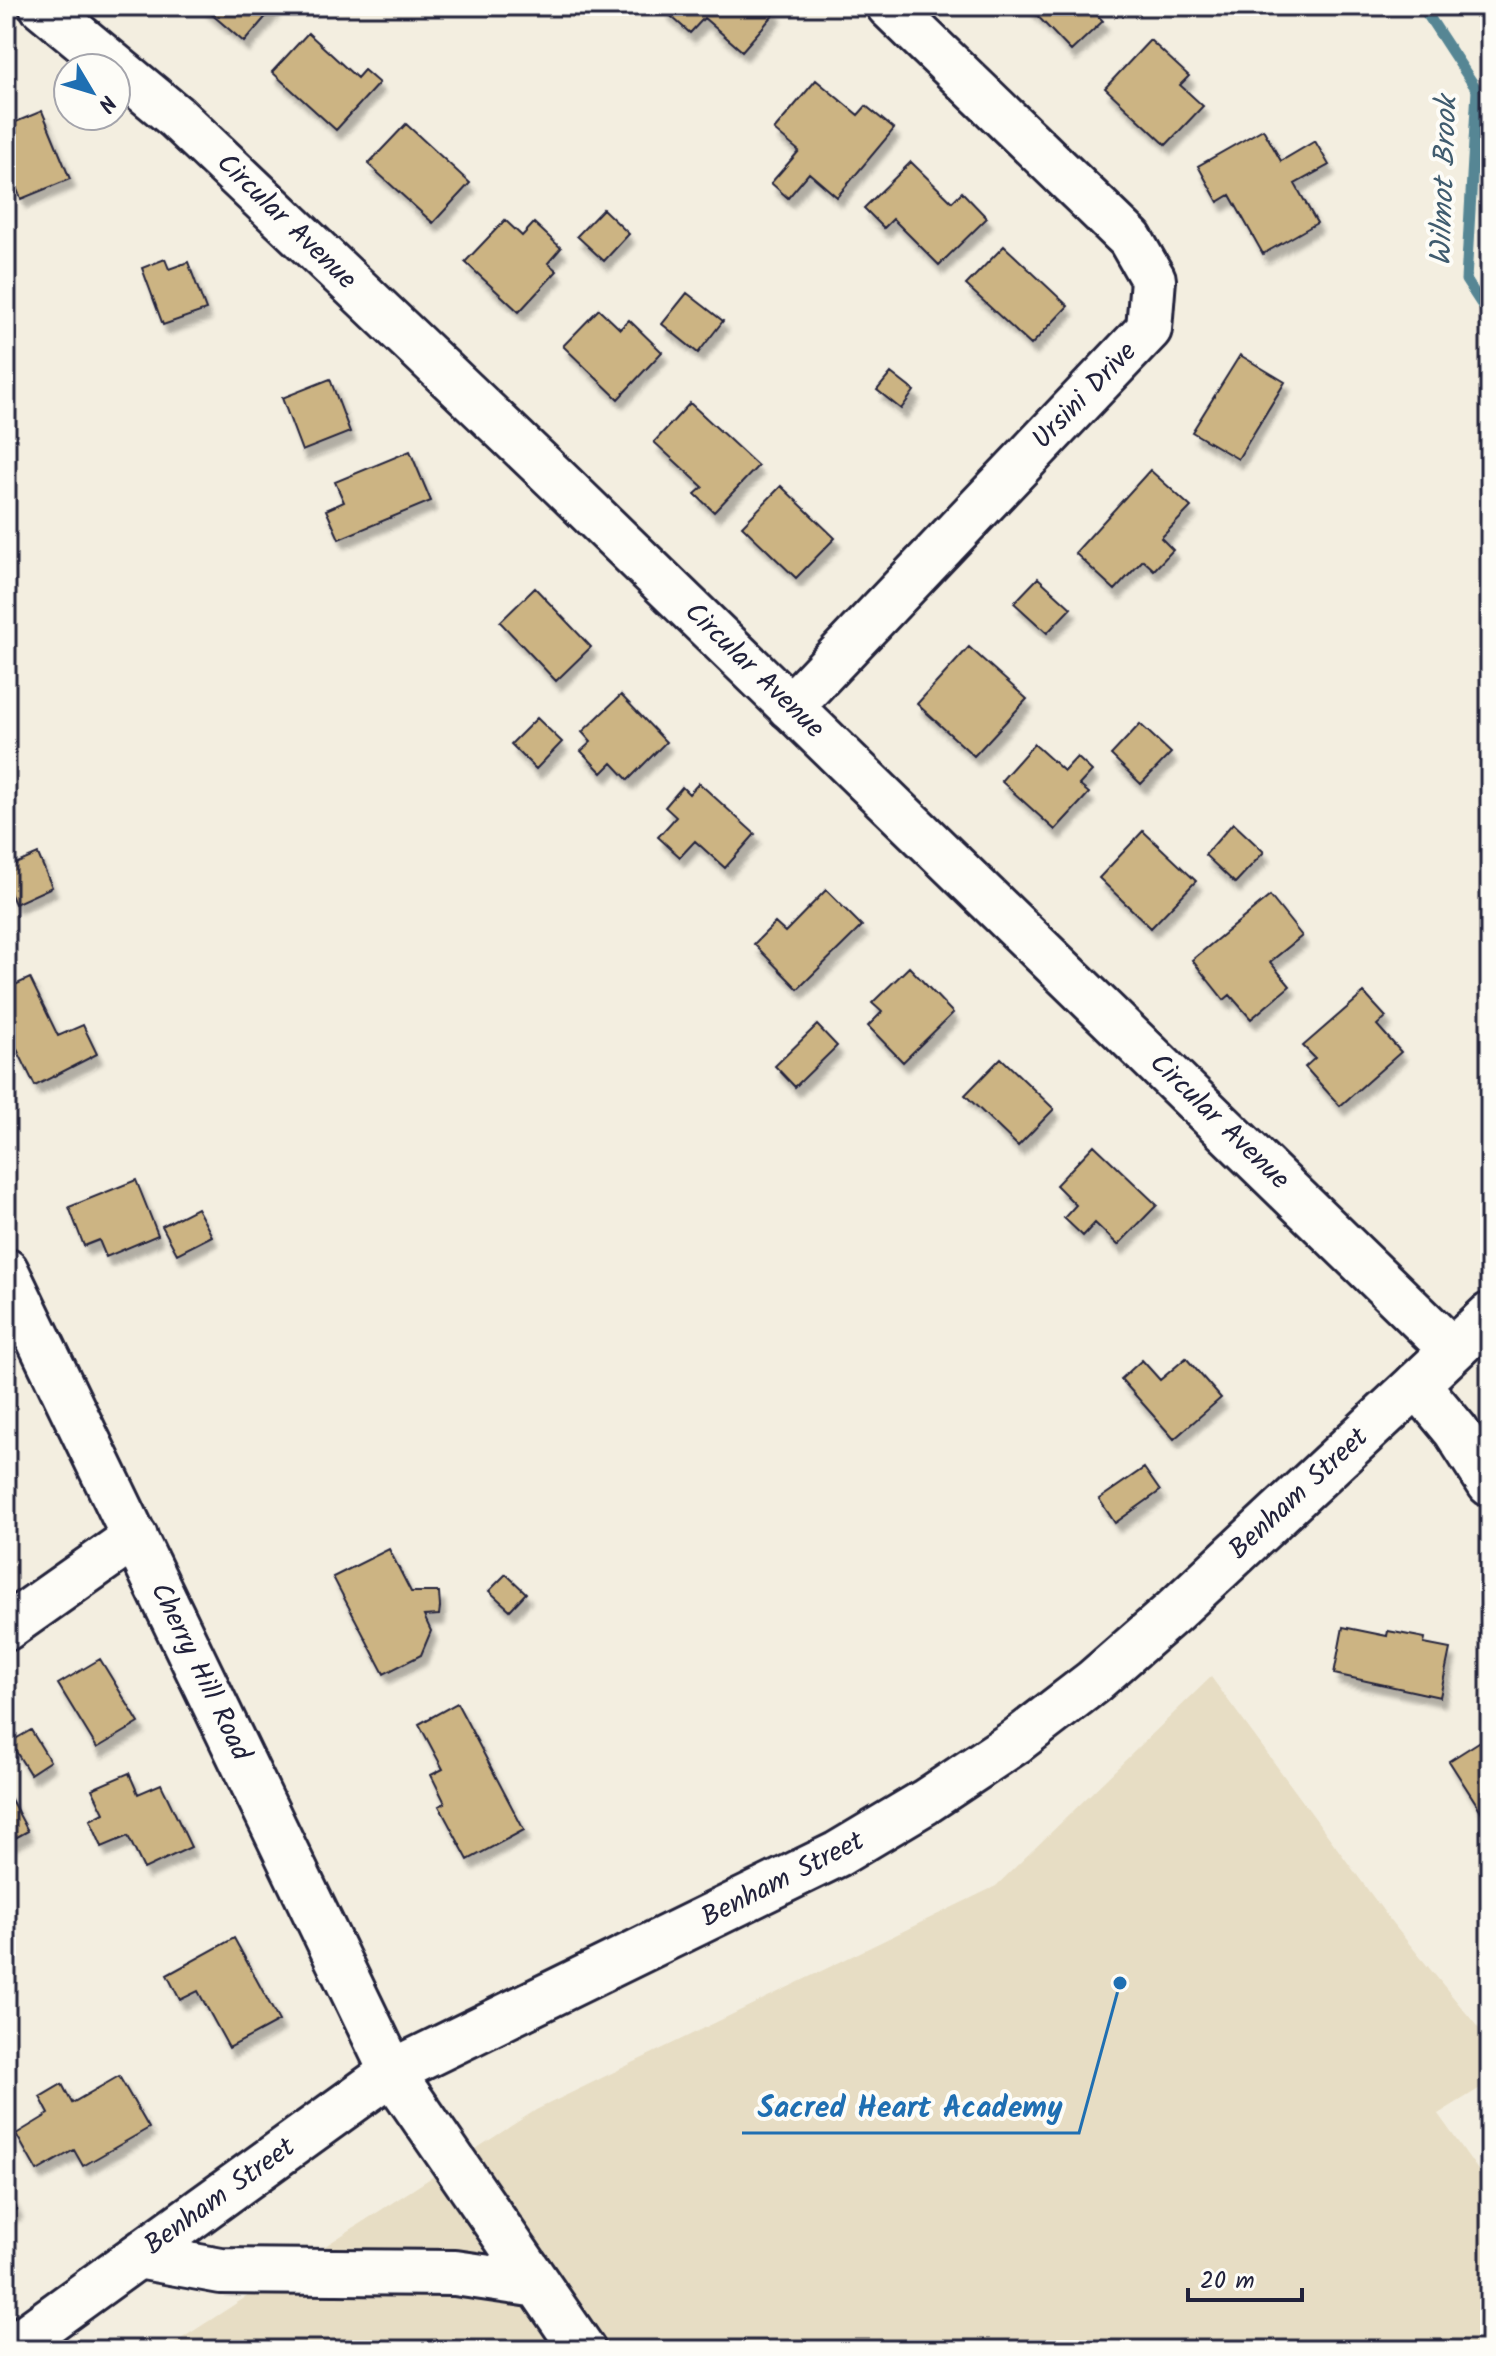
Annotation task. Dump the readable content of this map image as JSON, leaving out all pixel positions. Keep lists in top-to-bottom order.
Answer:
{
  "streets": {
    "main road": [
      "Circular Avenue",
      "Ursini Drive",
      "Benham Street",
      "Cherry Hill Road"
    ]
  },
  "crossings": [
    ["Circular Avenue", "Ursini Drive"],
    ["Circular Avenue", "Benham Street"],
    ["Benham Street", "Cherry Hill Road"]
  ],
  "water": ["Wilmot Brook"],
  "places": ["Sacred Heart Academy"],
  "scale_bar": "20 m",
  "north": "bottom right"
}
